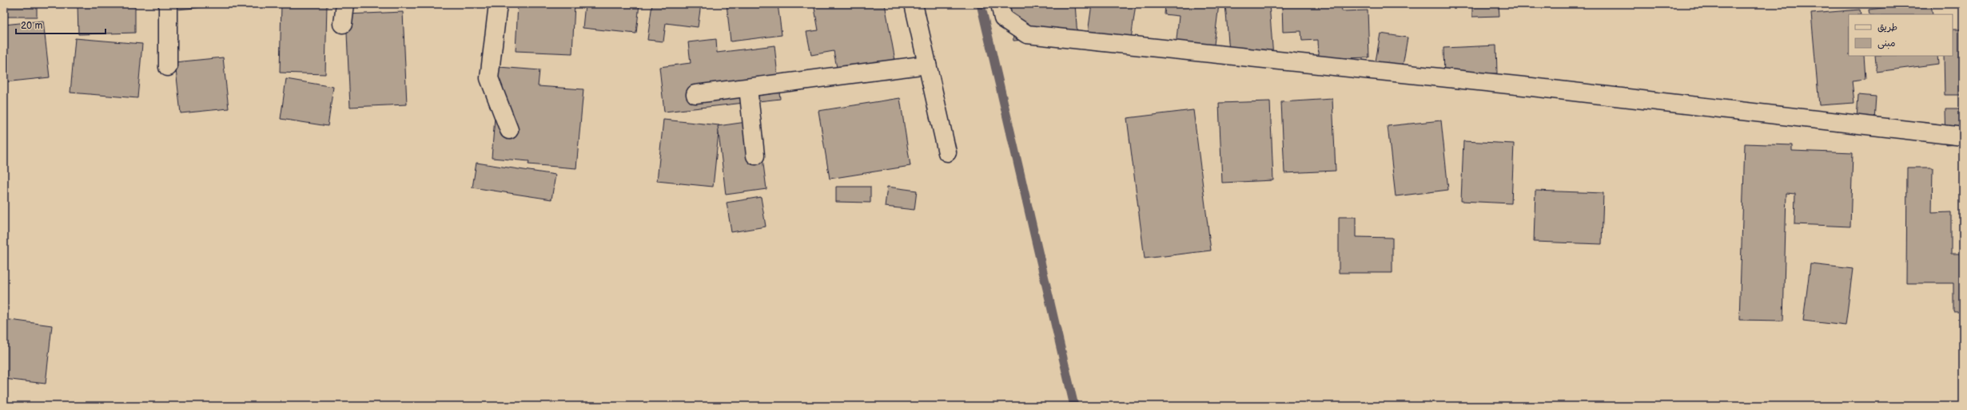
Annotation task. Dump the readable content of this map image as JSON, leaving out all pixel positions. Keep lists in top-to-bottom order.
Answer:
{
  "legend": ["طريق", "مبنى"],
  "scale_bar": "20 m"
}
